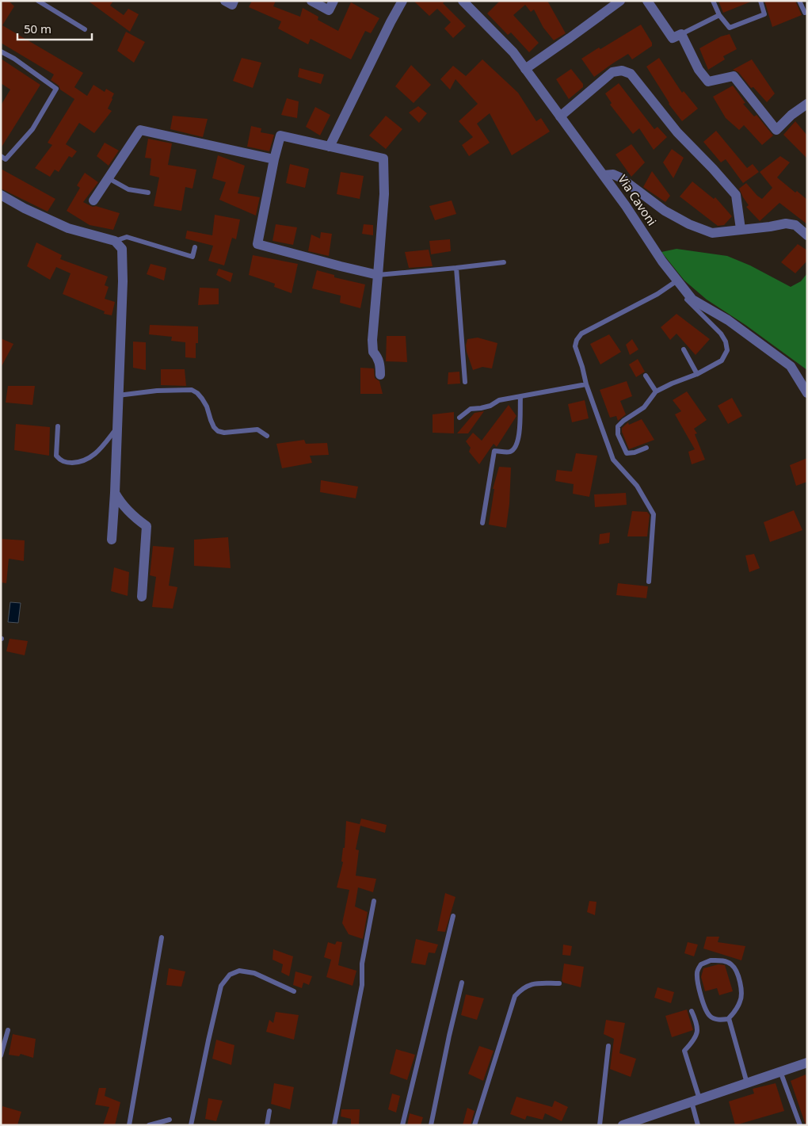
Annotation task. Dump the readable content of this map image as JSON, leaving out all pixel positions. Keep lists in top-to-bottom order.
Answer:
{
  "streets": {
    "street": ["Via Cavoni"]
  },
  "scale_bar": "50 m"
}
